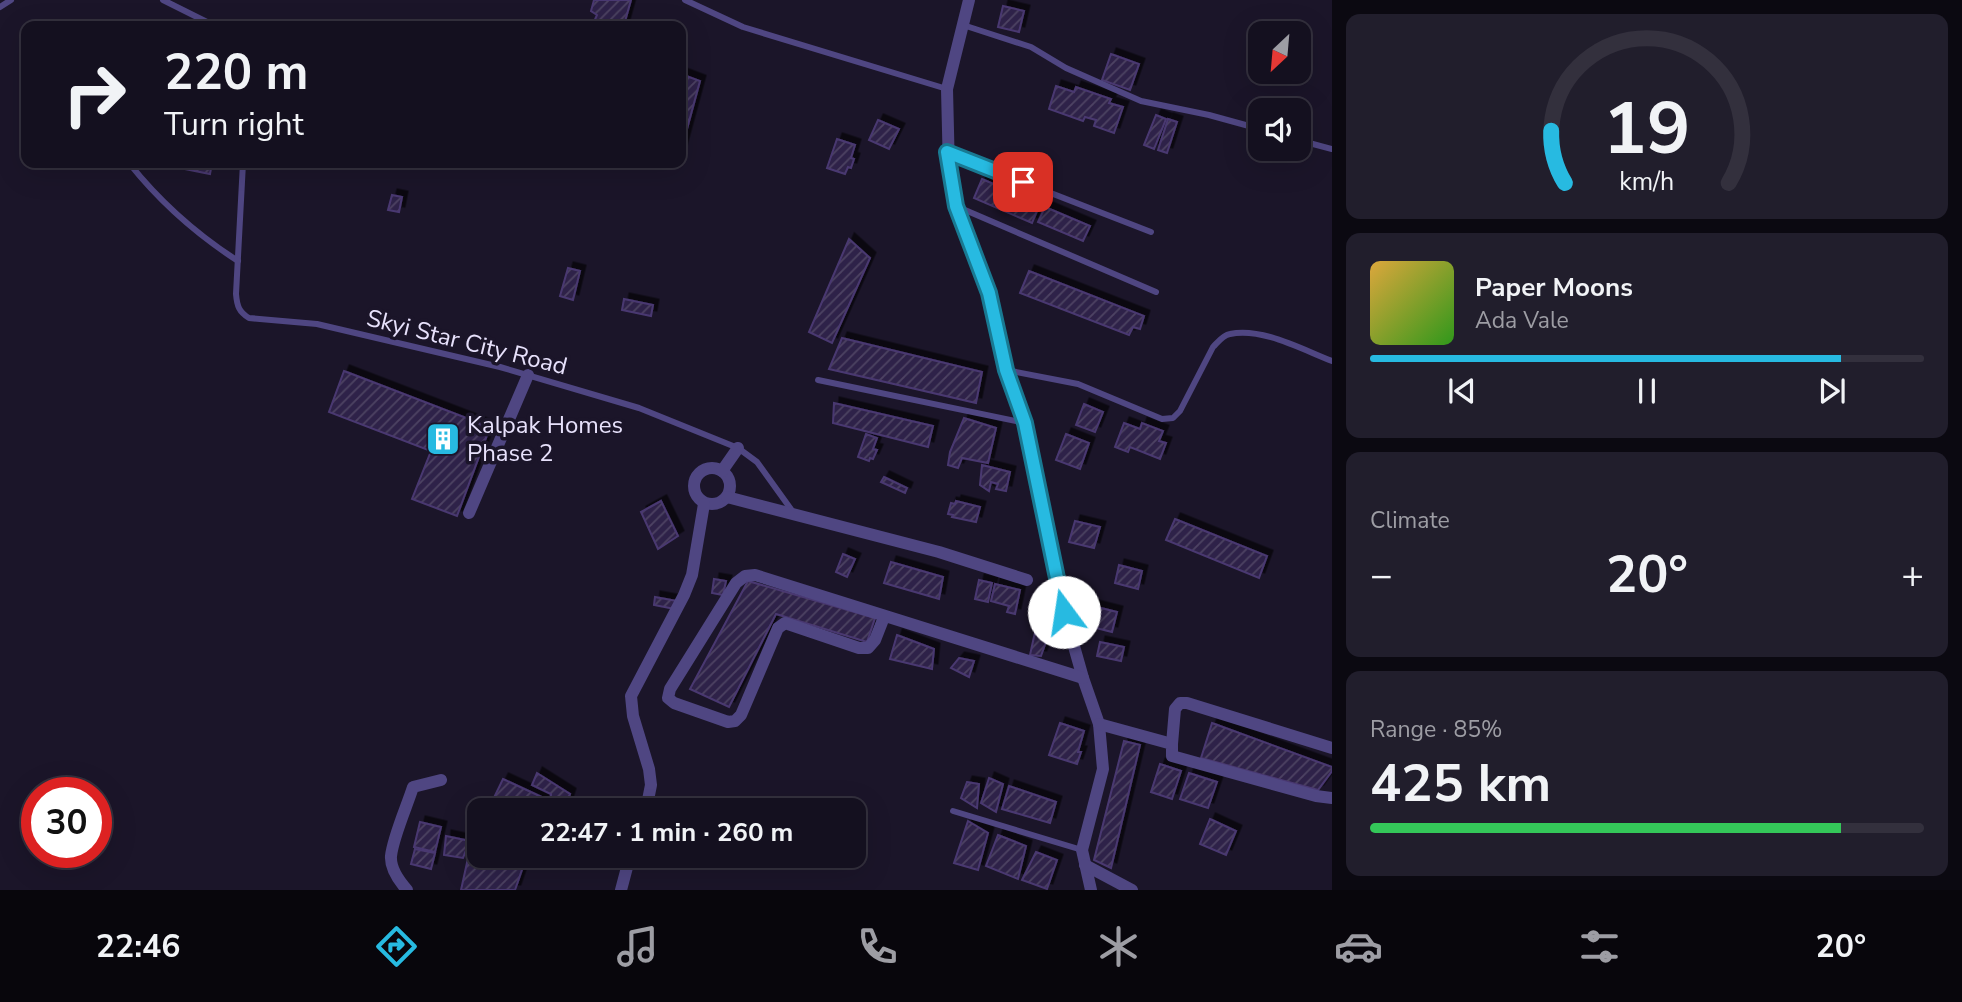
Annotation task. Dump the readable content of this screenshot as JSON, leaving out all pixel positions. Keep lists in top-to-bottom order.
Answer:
{
  "streets": {
    "lane": ["Skyi Star City Road"]
  },
  "places": {
    "building": ["Kalpak Homes Phase 2"]
  },
  "north": "bottom left",
  "page": {
    "turn": ["220 m", "Turn right"],
    "song": ["Paper Moons", "Ada Vale"],
    "tile": [
      "Climate",
      ["Range · 85%", "425 km"]
    ],
    "heat": ["−", "20°", "+"],
    "limit": "30",
    "trip": "22:47 · 1 min · 260 m",
    "tabs": ["22:46", "20°"],
    "gauge": ["19", "km/h"]
  }
}
